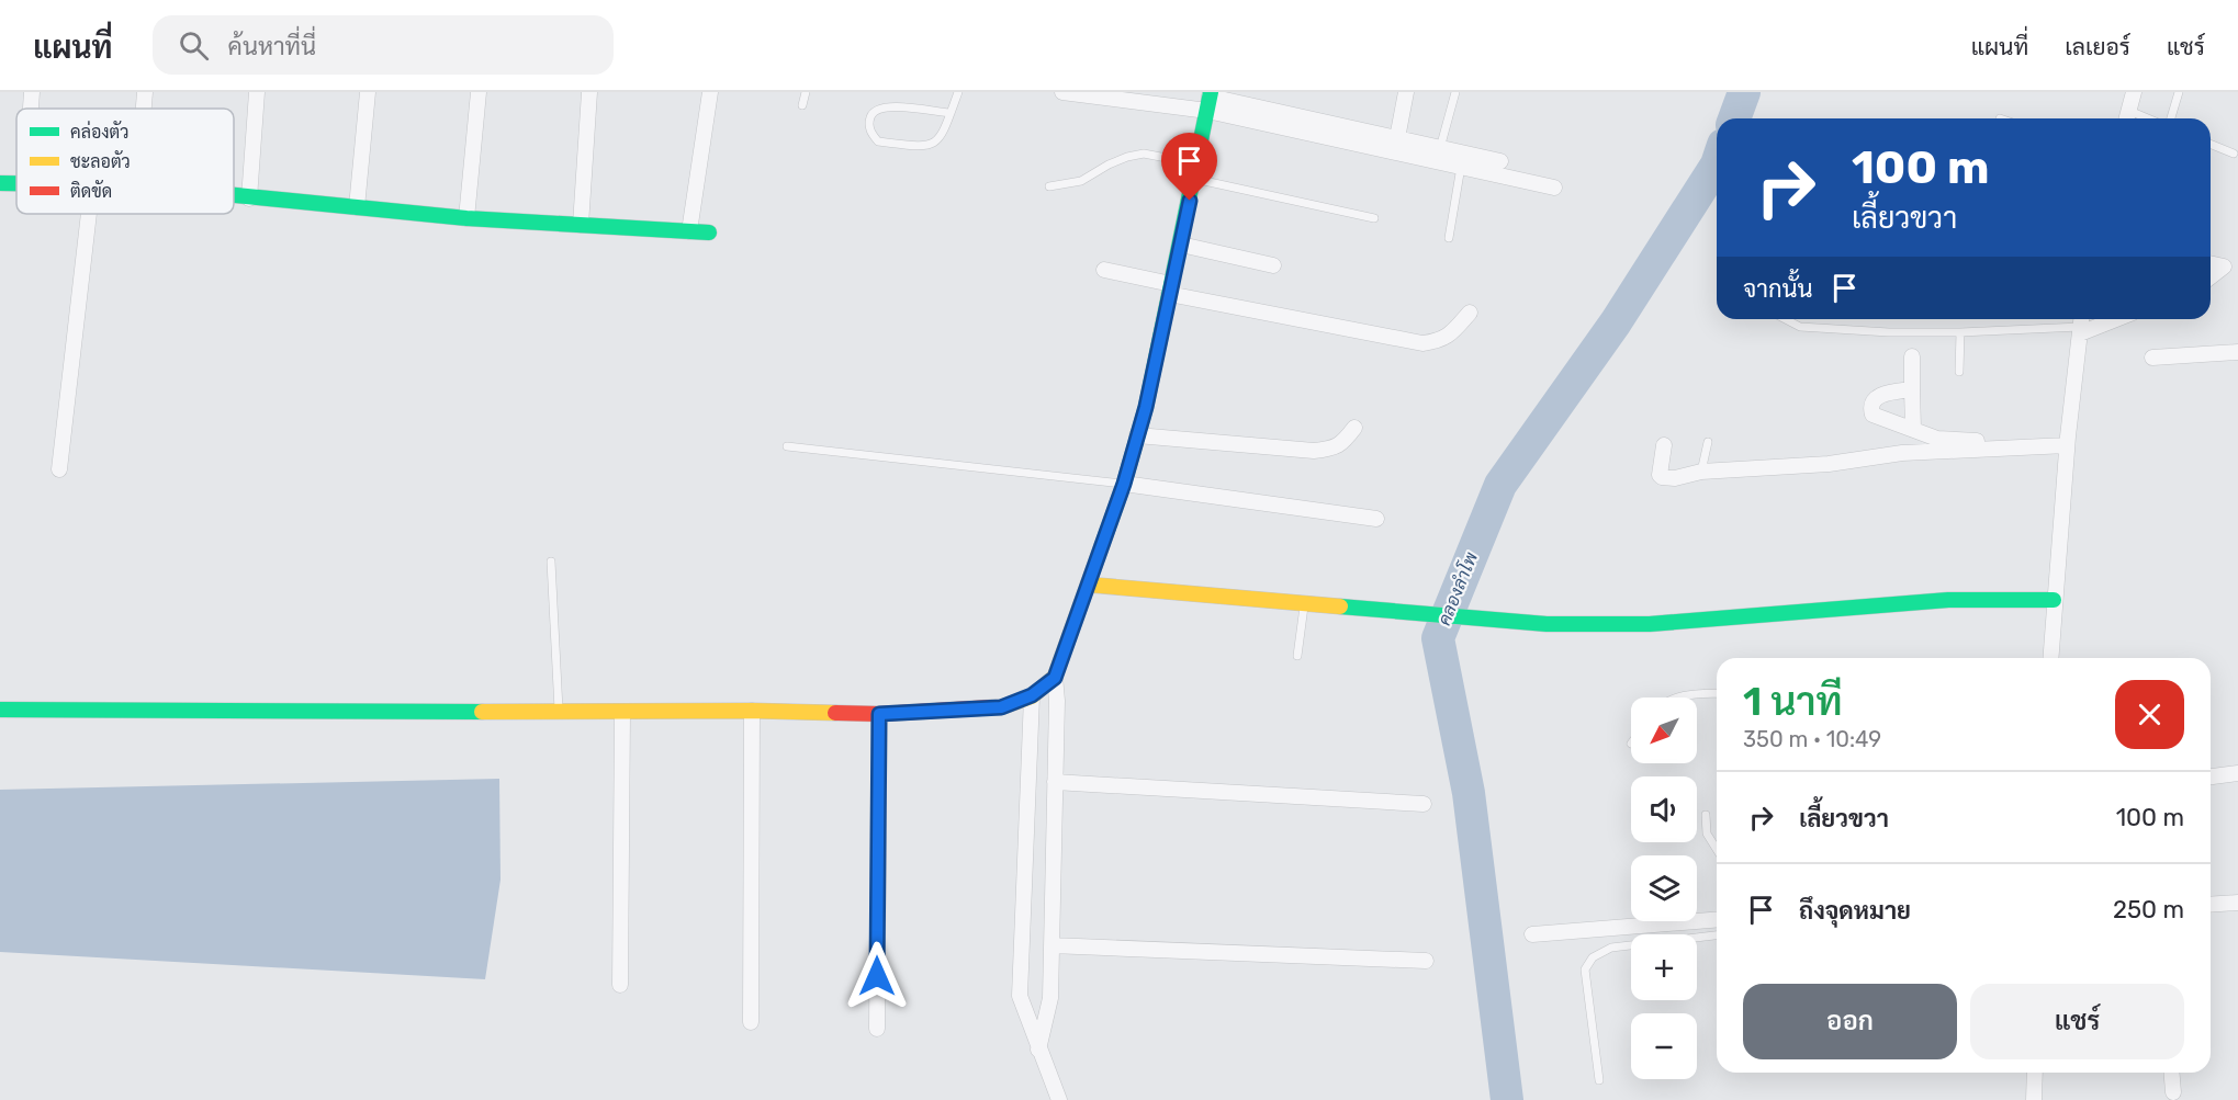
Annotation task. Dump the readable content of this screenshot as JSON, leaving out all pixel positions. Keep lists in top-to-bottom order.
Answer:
{
  "water": ["คลองลำโพ"],
  "legend": ["คล่องตัว", "ชะลอตัว", "ติดขัด"],
  "north": "bottom left",
  "page": {
    "header": "แผนที่",
    "search": "ค้นหาที่นี่",
    "nav": ["แผนที่", "เลเยอร์", "แชร์"],
    "turn": ["100 m", "เลี้ยวขวา"],
    "then": "จากนั้น",
    "heading": ["1 นาที", "350 m · 10:49"],
    "map_buttons": ["+", "−"],
    "list": [
      {
        "name": "เลี้ยวขวา",
        "value": "100 m"
      },
      {
        "name": "ถึงจุดหมาย",
        "value": "250 m"
      }
    ],
    "buttons": ["ออก", "แชร์"]
  }
}
